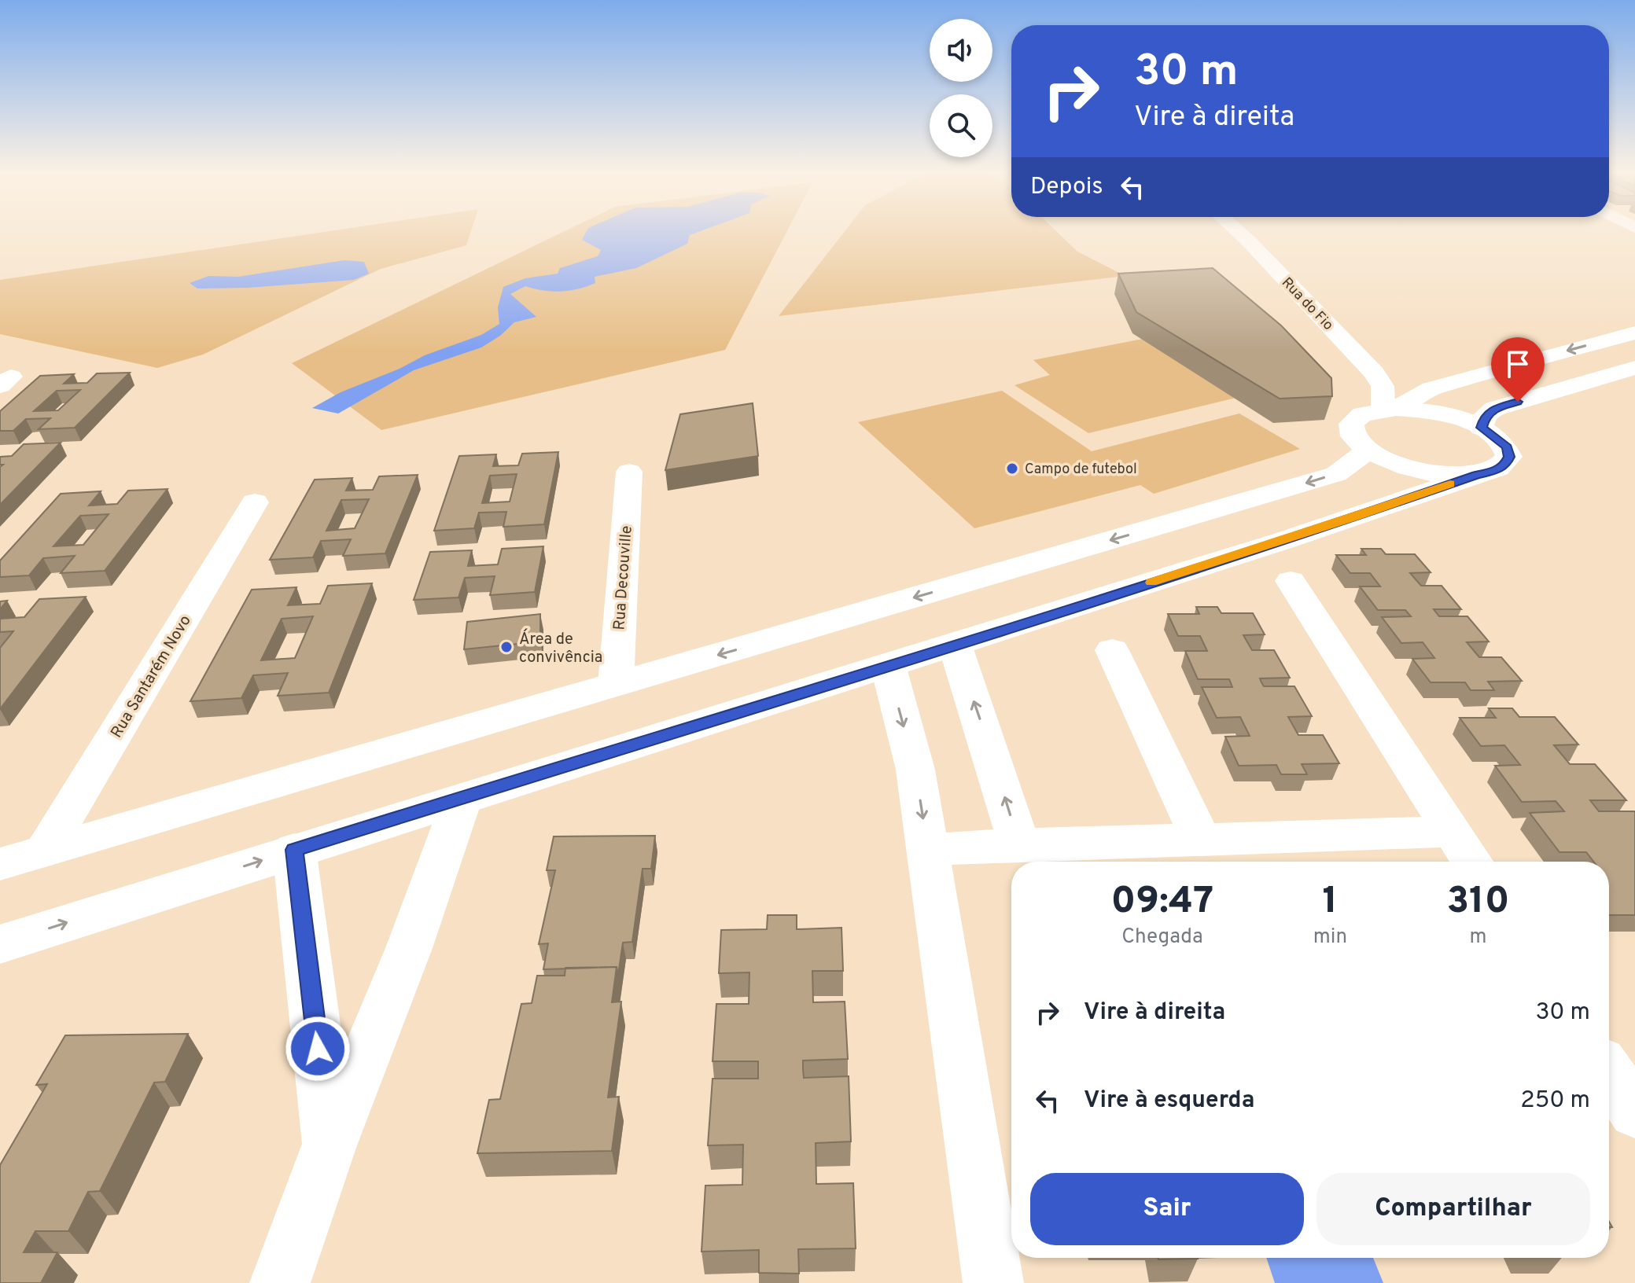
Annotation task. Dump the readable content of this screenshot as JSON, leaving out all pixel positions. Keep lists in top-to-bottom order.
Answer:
{
  "streets": {
    "street": ["Rua do Fio", "Rua Decouville", "Rua Santarém Novo"]
  },
  "places": ["Campo de futebol", "Área de convivência"],
  "page": {
    "turn": ["30 m", "Vire à direita"],
    "then": "Depois",
    "eta": [
      "09:47",
      "Chegada",
      "1",
      "min",
      "310",
      "m"
    ],
    "list": [
      {
        "name": "Vire à direita",
        "value": "30 m"
      },
      {
        "name": "Vire à esquerda",
        "value": "250 m"
      }
    ],
    "buttons": ["Sair", "Compartilhar"]
  }
}
